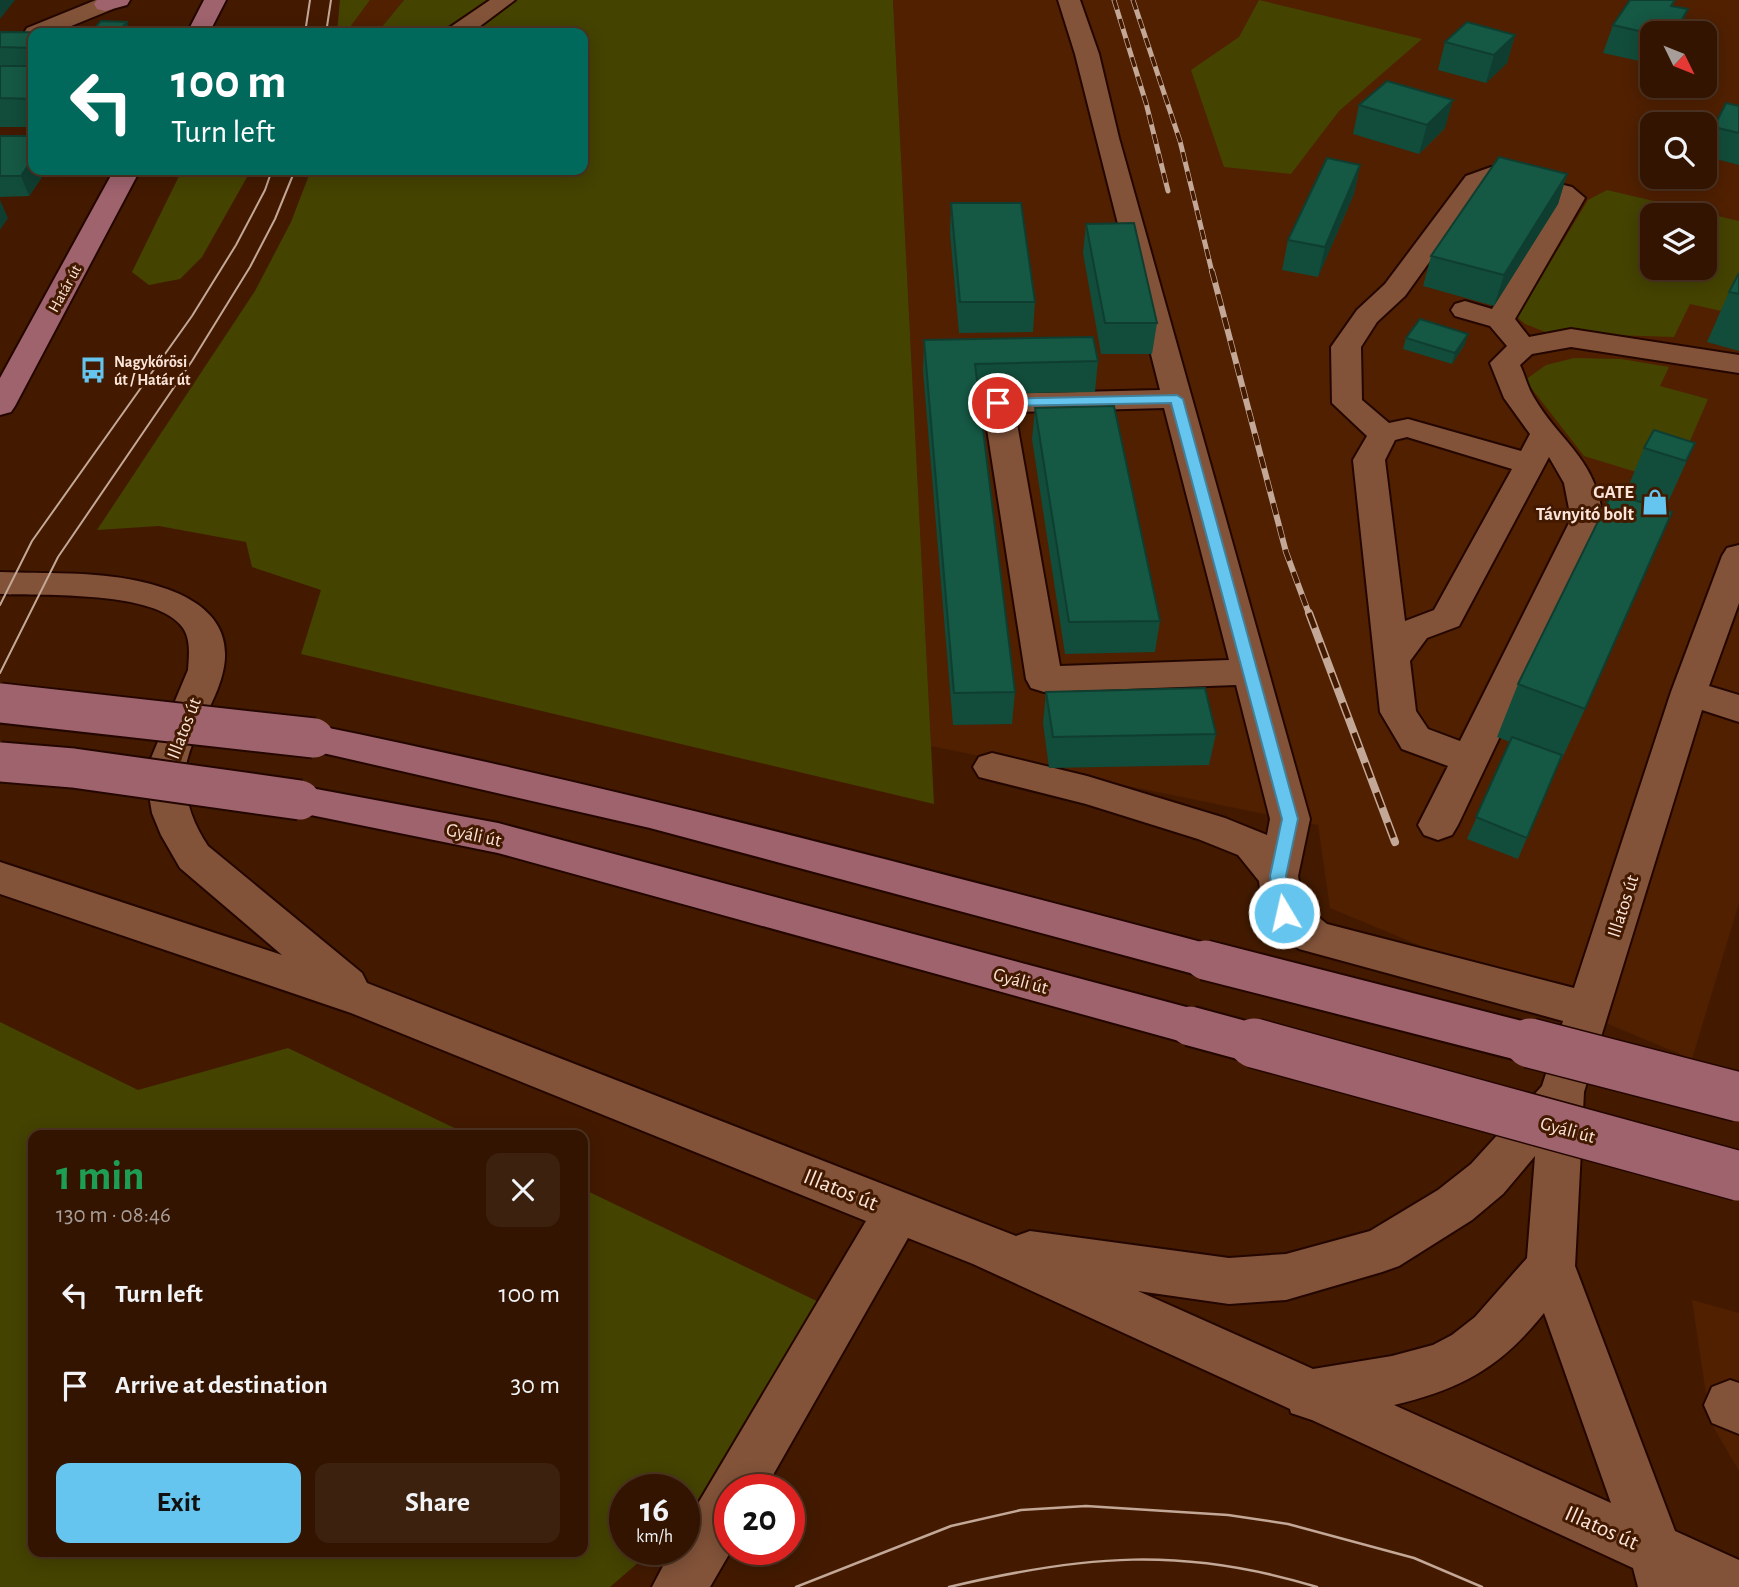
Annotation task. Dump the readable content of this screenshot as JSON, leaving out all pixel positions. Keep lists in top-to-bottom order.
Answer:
{
  "streets": {
    "main road": ["Határ út", "Gyáli út"],
    "street": ["Illatos út"]
  },
  "places": {
    "bus stop": ["Nagykőrösi út / Határ út"],
    "shop": ["GATE Távnyitó bolt"]
  },
  "north": "bottom right",
  "page": {
    "turn": ["100 m", "Turn left"],
    "heading": ["1 min", "130 m · 08:46"],
    "list": [
      {
        "name": "Turn left",
        "value": "100 m"
      },
      {
        "name": "Arrive at destination",
        "value": "30 m"
      }
    ],
    "buttons": ["Exit", "Share"],
    "speed": "16 km/h",
    "limit": "20"
  }
}
